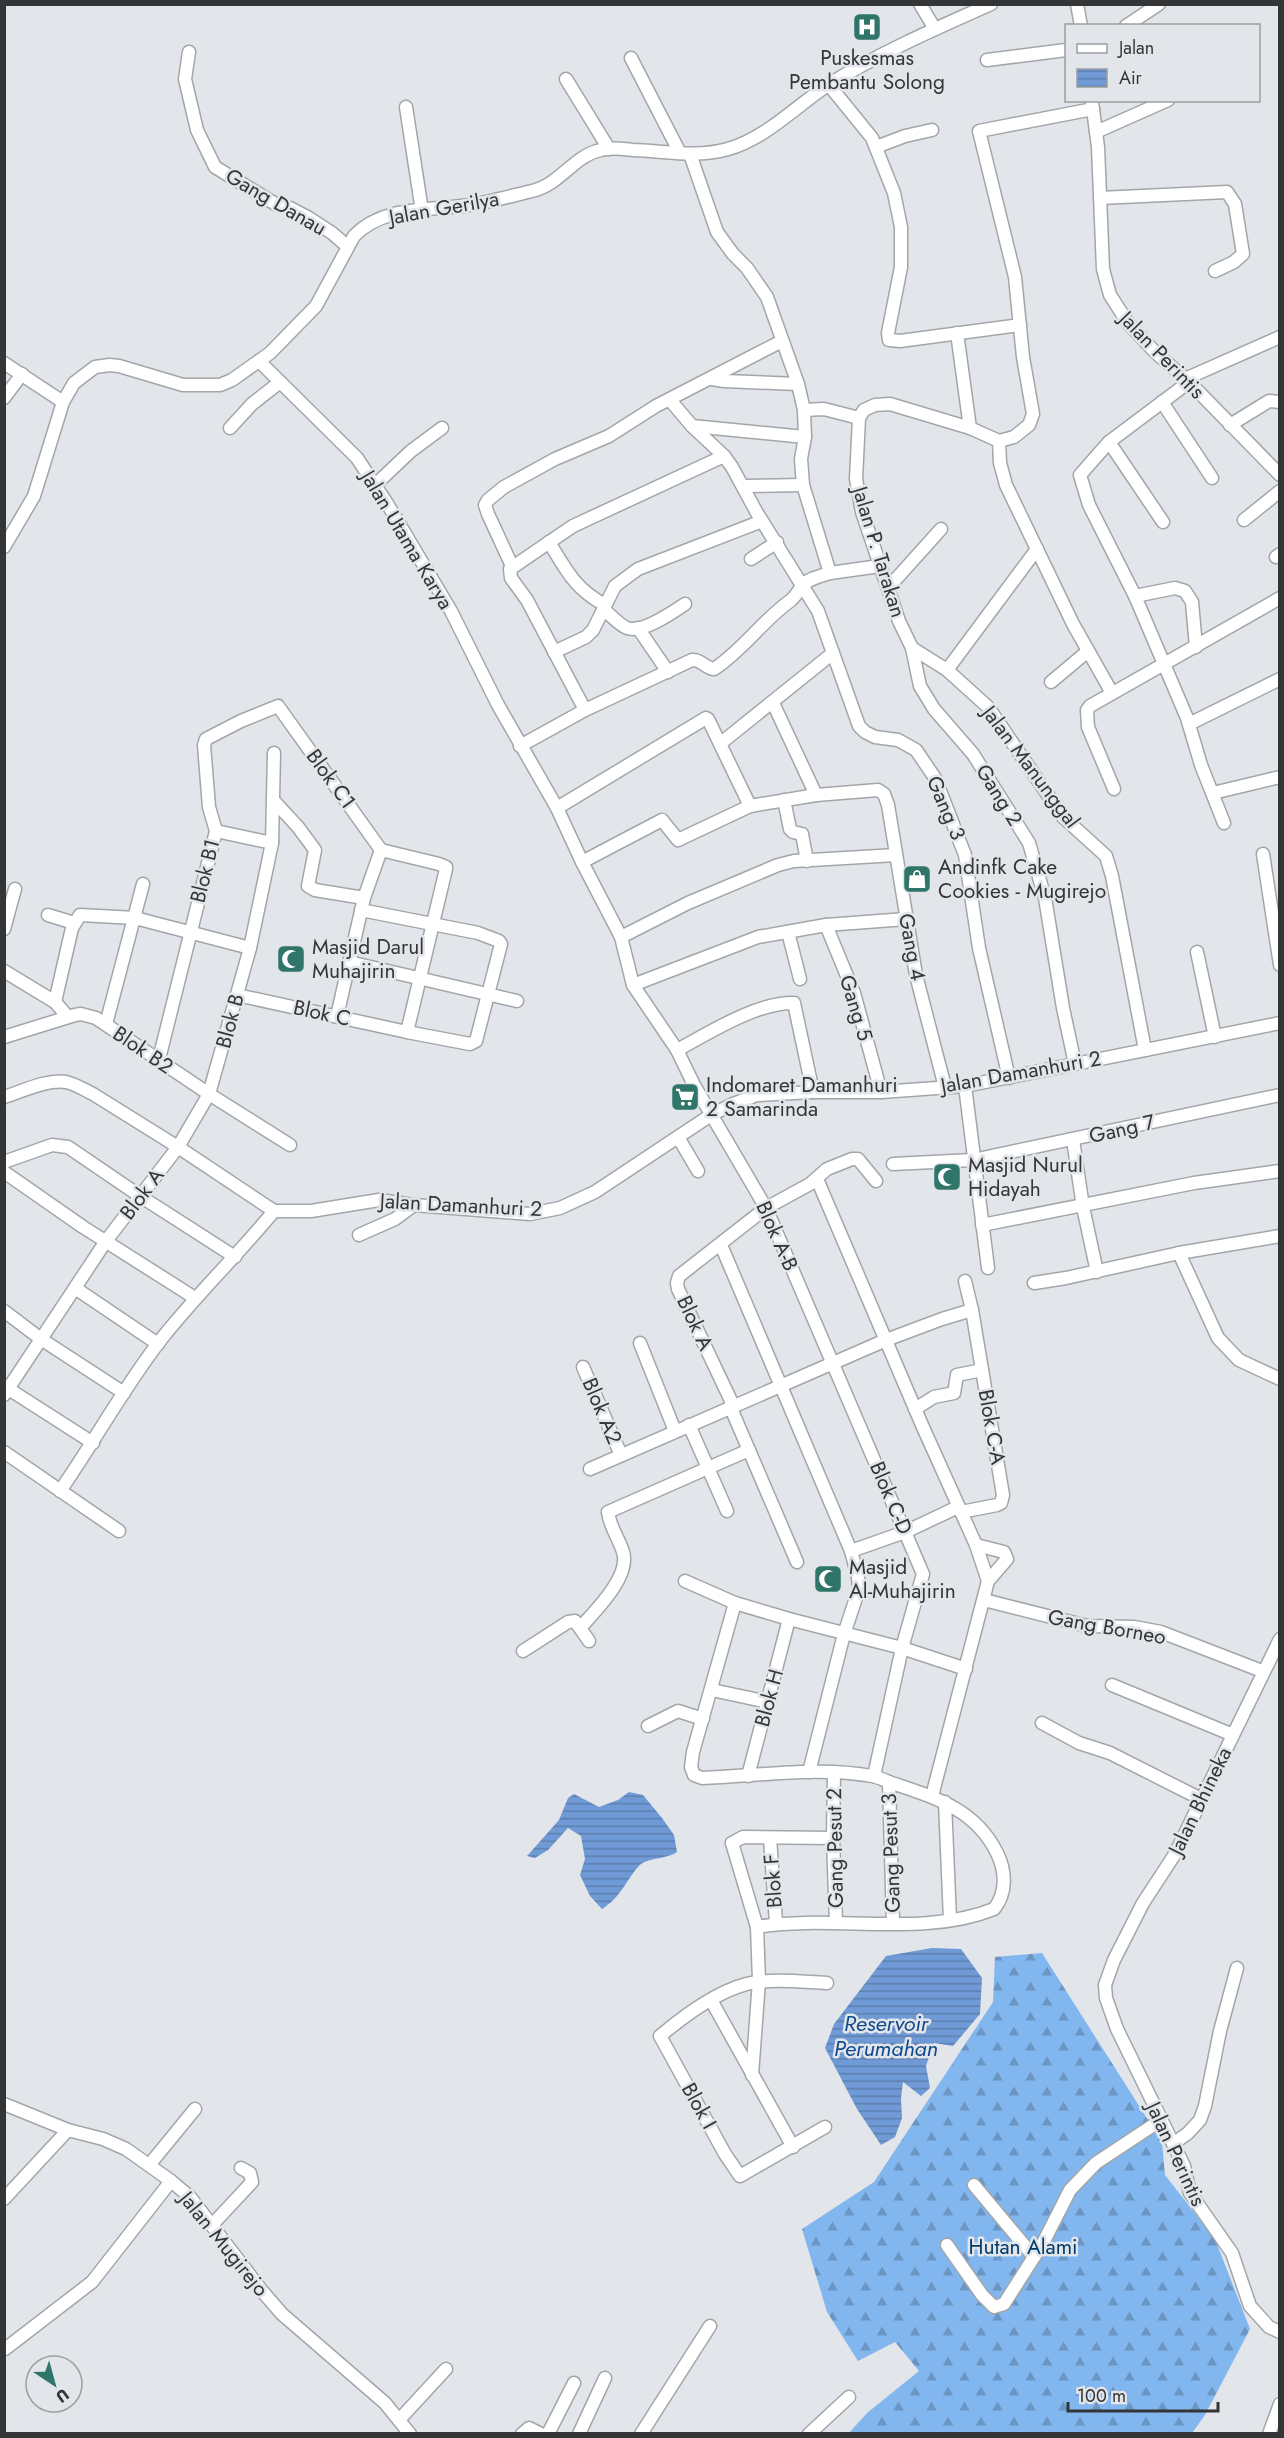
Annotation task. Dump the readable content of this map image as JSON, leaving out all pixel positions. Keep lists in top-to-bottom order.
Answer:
{
  "streets": {
    "street": [
      "Gang Danau",
      "Jalan Gerilya",
      "Jalan Perintis",
      "Jalan Utama Karya",
      "Jalan P. Tarakan",
      "Jalan Manunggal",
      "Blok C1",
      "Gang 2",
      "Gang 3",
      "Blok B1",
      "Gang 4",
      "Gang 5",
      "Blok C",
      "Blok B",
      "Blok B2",
      "Jalan Damanhuri 2",
      "Gang 7",
      "Blok A",
      "Blok A-B",
      "Blok A2",
      "Blok C-A",
      "Blok C-D",
      "Gang Borneo",
      "Blok H",
      "Jalan Bhineka",
      "Gang Pesut 2",
      "Gang Pesut 3",
      "Blok F",
      "Blok I",
      "Jalan Mugirejo"
    ]
  },
  "crossings": [
    ["Gang Danau", "Jalan Gerilya"],
    ["Jalan Gerilya", "Jalan Utama Karya"],
    ["Jalan Perintis", "Jalan Bhineka"],
    ["Jalan Utama Karya", "Blok A-B"],
    ["Jalan P. Tarakan", "Jalan Manunggal"],
    ["Jalan P. Tarakan", "Gang 2"],
    ["Jalan Manunggal", "Gang 2"],
    ["Jalan Manunggal", "Jalan Damanhuri 2"],
    ["Blok C1", "Blok B1"],
    ["Gang 2", "Jalan Damanhuri 2"],
    ["Gang 3", "Jalan Damanhuri 2"],
    ["Blok B1", "Blok B2"],
    ["Gang 4", "Jalan Damanhuri 2"],
    ["Gang 5", "Jalan Damanhuri 2"],
    ["Blok C", "Blok B"],
    ["Blok B", "Blok B2"],
    ["Blok B", "Blok A"],
    ["Jalan Damanhuri 2", "Blok A-B"],
    ["Blok A", "Blok A-B"],
    ["Blok A-B", "Blok C-D"],
    ["Gang Borneo", "Jalan Bhineka"]
  ],
  "water": ["Reservoir Perumahan"],
  "parks": ["Hutan Alami"],
  "places": {
    "hospital": ["Puskesmas Pembantu Solong"],
    "shop": ["Andinfk Cake Cookies - Mugirejo"],
    "mosque": ["Masjid Darul Muhajirin", "Masjid Nurul Hidayah", "Masjid Al-Muhajirin"],
    "supermarket": ["Indomaret Damanhuri 2 Samarinda"]
  },
  "legend": ["Jalan", "Air"],
  "scale_bar": "100 m",
  "north": "bottom right"
}
